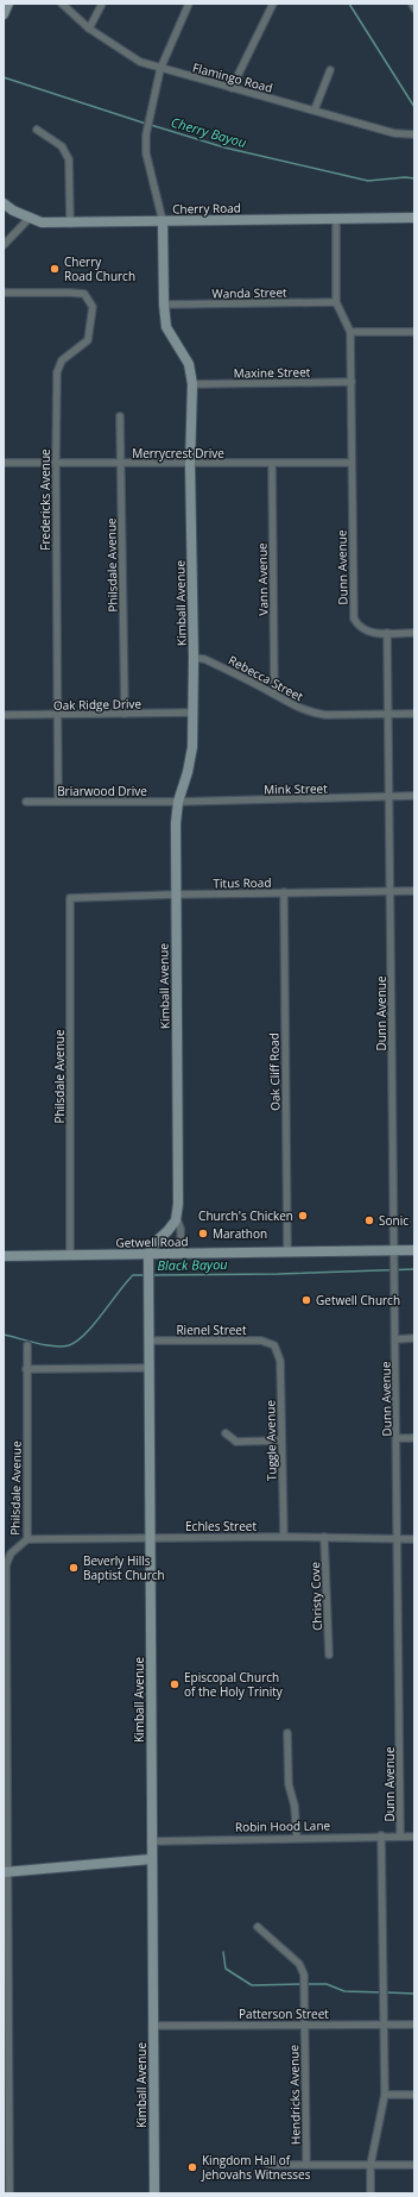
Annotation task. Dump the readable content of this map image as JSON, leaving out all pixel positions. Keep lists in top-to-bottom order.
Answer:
{
  "streets": {
    "main road": ["Cherry Road", "Kimball Avenue", "Getwell Road"],
    "street": [
      "Flamingo Road",
      "Wanda Street",
      "Maxine Street",
      "Merrycrest Drive",
      "Fredericks Avenue",
      "Philsdale Avenue",
      "Dunn Avenue",
      "Vann Avenue",
      "Rebecca Street",
      "Oak Ridge Drive",
      "Mink Street",
      "Briarwood Drive",
      "Titus Road",
      "Oak Cliff Road",
      "Rienel Street",
      "Tuggle Avenue",
      "Echles Street",
      "Christy Cove",
      "Robin Hood Lane",
      "Patterson Street",
      "Hendricks Avenue"
    ]
  },
  "crossings": [
    ["Flamingo Road", "Kimball Avenue"],
    ["Cherry Road", "Dunn Avenue"],
    ["Cherry Road", "Kimball Avenue"],
    ["Wanda Street", "Dunn Avenue"],
    ["Wanda Street", "Kimball Avenue"],
    ["Maxine Street", "Dunn Avenue"],
    ["Maxine Street", "Kimball Avenue"],
    ["Merrycrest Drive", "Fredericks Avenue"],
    ["Merrycrest Drive", "Philsdale Avenue"],
    ["Merrycrest Drive", "Dunn Avenue"],
    ["Merrycrest Drive", "Vann Avenue"],
    ["Merrycrest Drive", "Kimball Avenue"],
    ["Fredericks Avenue", "Oak Ridge Drive"],
    ["Fredericks Avenue", "Briarwood Drive"],
    ["Philsdale Avenue", "Oak Ridge Drive"],
    ["Philsdale Avenue", "Titus Road"],
    ["Philsdale Avenue", "Getwell Road"],
    ["Philsdale Avenue", "Echles Street"],
    ["Dunn Avenue", "Rebecca Street"],
    ["Dunn Avenue", "Mink Street"],
    ["Dunn Avenue", "Titus Road"],
    ["Dunn Avenue", "Getwell Road"],
    ["Dunn Avenue", "Echles Street"],
    ["Dunn Avenue", "Robin Hood Lane"],
    ["Dunn Avenue", "Patterson Street"],
    ["Vann Avenue", "Rebecca Street"],
    ["Kimball Avenue", "Rebecca Street"],
    ["Kimball Avenue", "Oak Ridge Drive"],
    ["Kimball Avenue", "Mink Street"],
    ["Kimball Avenue", "Briarwood Drive"],
    ["Kimball Avenue", "Titus Road"],
    ["Kimball Avenue", "Getwell Road"],
    ["Kimball Avenue", "Rienel Street"],
    ["Kimball Avenue", "Echles Street"],
    ["Kimball Avenue", "Robin Hood Lane"],
    ["Kimball Avenue", "Patterson Street"],
    ["Mink Street", "Briarwood Drive"],
    ["Titus Road", "Oak Cliff Road"],
    ["Oak Cliff Road", "Getwell Road"],
    ["Rienel Street", "Tuggle Avenue"],
    ["Tuggle Avenue", "Echles Street"],
    ["Echles Street", "Christy Cove"],
    ["Patterson Street", "Hendricks Avenue"]
  ],
  "water": ["Cherry Bayou", "Black Bayou"],
  "places": [
    "Cherry Road Church",
    "Church's Chicken",
    "Sonic",
    "Marathon",
    "Getwell Church",
    "Beverly Hills Baptist Church",
    "Episcopal Church of the Holy Trinity",
    "Kingdom Hall of Jehovahs Witnesses"
  ]
}
